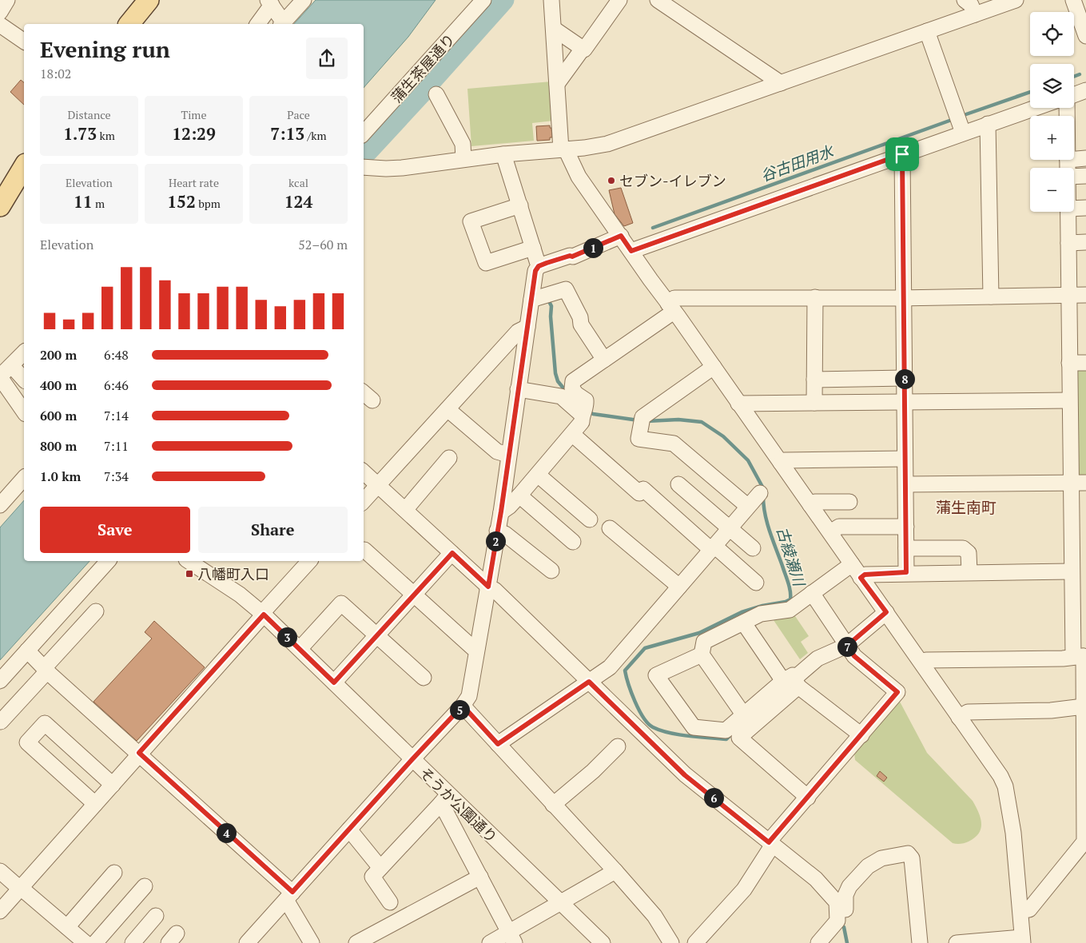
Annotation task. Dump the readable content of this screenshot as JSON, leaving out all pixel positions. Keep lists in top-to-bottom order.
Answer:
{
  "streets": {
    "street": ["蒲生茶屋通り", "そうか公園通り"]
  },
  "districts": ["蒲生南町"],
  "water": ["谷古田用水", "古綾瀬川"],
  "places": {
    "other": ["セブン-イレブン"],
    "transit": ["八幡町入口"]
  },
  "page": {
    "map_buttons": ["+", "−"],
    "heading": ["Evening run", "18:02"],
    "stats": [
      ["Distance", "1.73 km"],
      ["Time", "12:29"],
      ["Pace", "7:13 /km"],
      ["Elevation", "11 m"],
      ["Heart rate", "152 bpm"],
      ["kcal", "124"]
    ],
    "chart": ["Elevation", "52–60 m"],
    "pins": [
      "1",
      "8",
      "2",
      "3",
      "7",
      "5",
      "6",
      "4"
    ],
    "list": [
      {
        "name": "200 m",
        "note": "6:48"
      },
      {
        "name": "400 m",
        "note": "6:46"
      },
      {
        "name": "600 m",
        "note": "7:14"
      },
      {
        "name": "800 m",
        "note": "7:11"
      },
      {
        "name": "1.0 km",
        "note": "7:34"
      }
    ],
    "buttons": ["Save", "Share"]
  }
}
